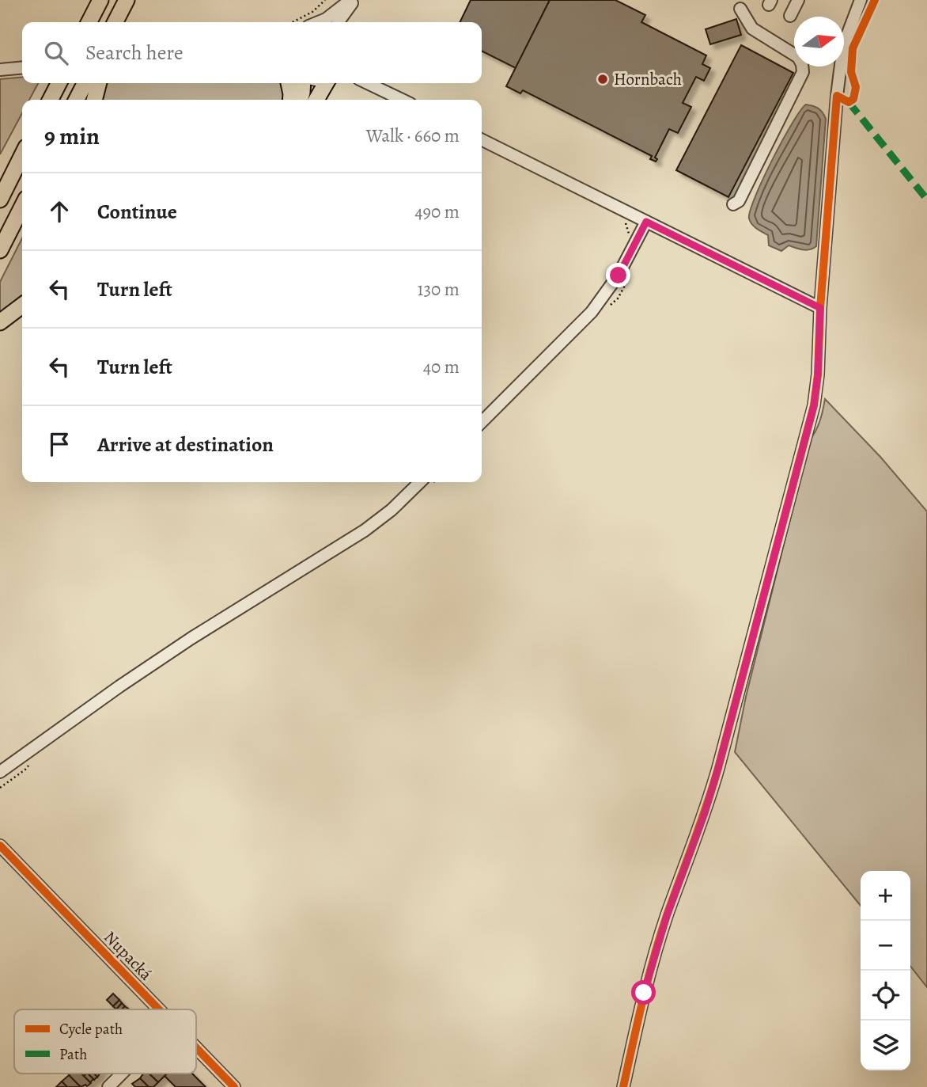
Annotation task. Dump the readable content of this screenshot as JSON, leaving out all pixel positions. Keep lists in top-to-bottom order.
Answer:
{
  "streets": {
    "street": ["Nupacká"]
  },
  "places": ["Hornbach"],
  "legend": ["Cycle path", "Path"],
  "north": "right",
  "page": {
    "search": "Search here",
    "heading": ["9 min", "Walk · 660 m"],
    "list": [
      ["Continue", "490 m"],
      ["Turn left", "130 m"],
      ["Turn left", "40 m"],
      "Arrive at destination"
    ],
    "map_buttons": ["+", "−"]
  }
}
